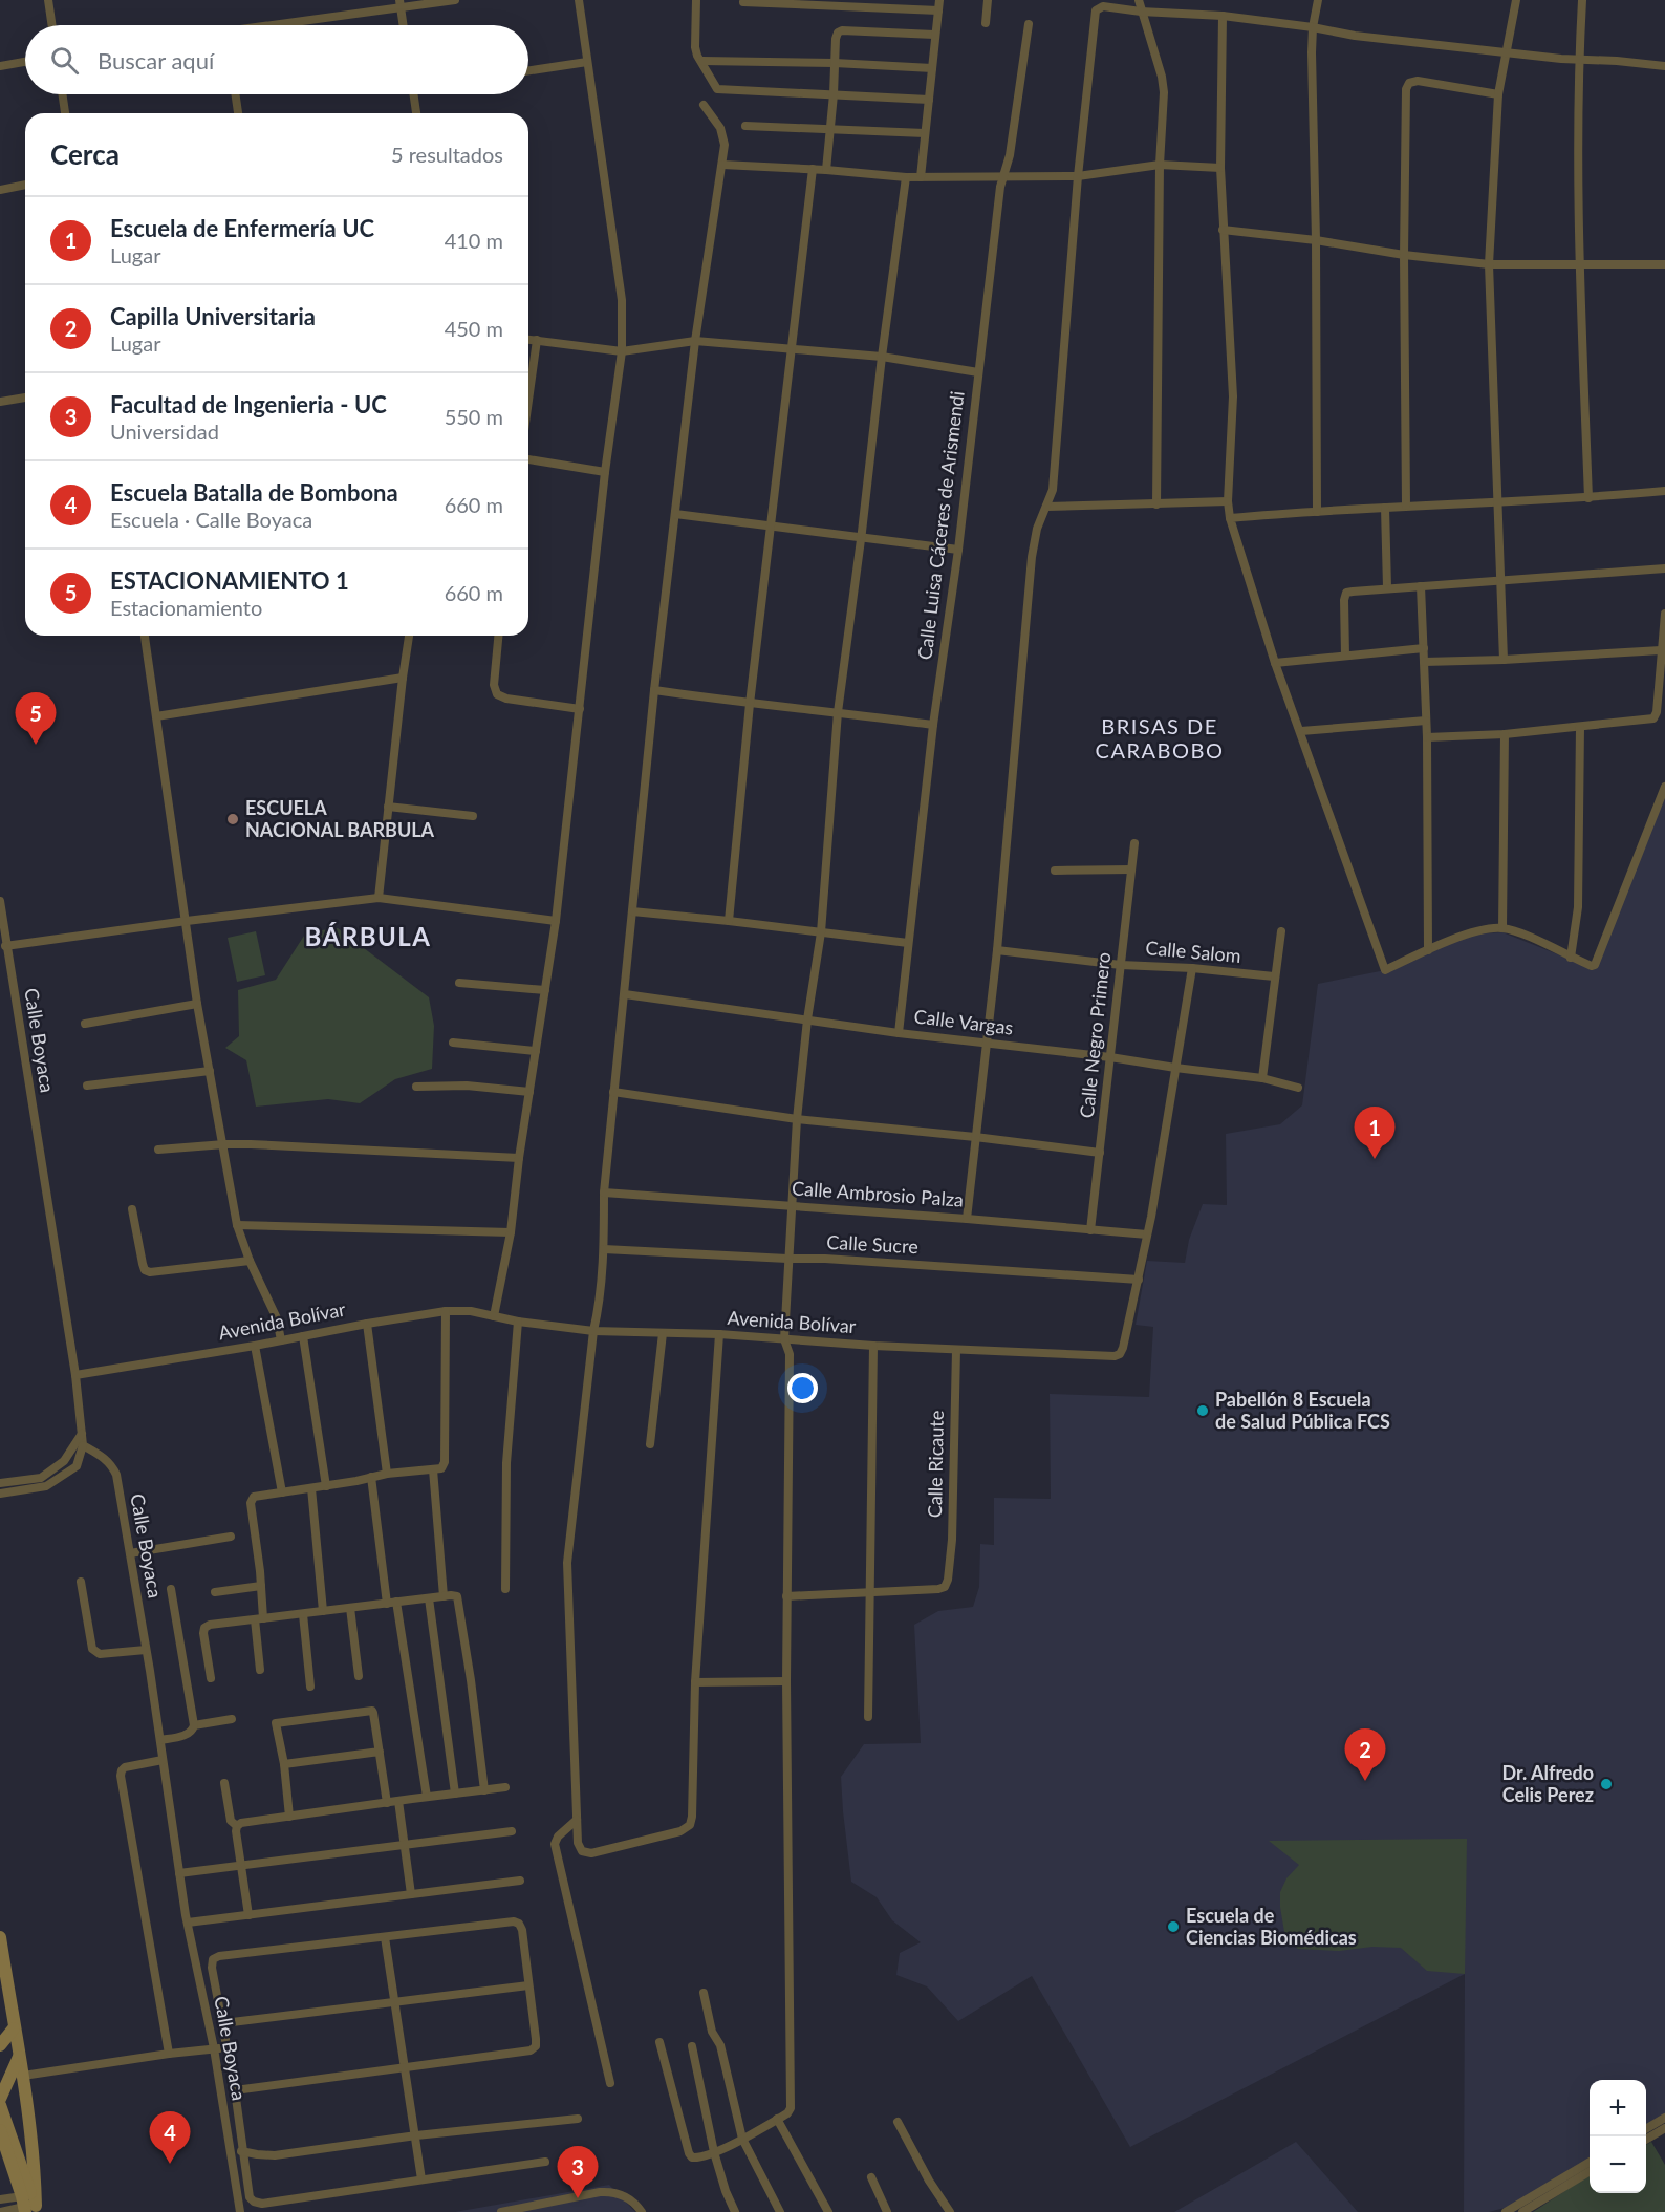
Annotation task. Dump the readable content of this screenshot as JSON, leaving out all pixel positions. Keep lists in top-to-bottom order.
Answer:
{
  "streets": {
    "street": [
      "Calle Luisa Cáceres de Arismendi",
      "Calle Salom",
      "Calle Vargas",
      "Calle Negro Primero",
      "Calle Boyaca",
      "Calle Ambrosio Palza",
      "Calle Sucre",
      "Avenida Bolívar",
      "Calle Ricaute"
    ]
  },
  "crossings": [
    ["Calle Luisa Cáceres de Arismendi", "Calle Vargas"],
    ["Calle Salom", "Calle Negro Primero"],
    ["Calle Salom", "Avenida Bolívar"],
    ["Calle Vargas", "Calle Negro Primero"],
    ["Calle Vargas", "Avenida Bolívar"],
    ["Calle Negro Primero", "Calle Ambrosio Palza"],
    ["Calle Boyaca", "Avenida Bolívar"],
    ["Calle Ambrosio Palza", "Avenida Bolívar"],
    ["Calle Sucre", "Avenida Bolívar"],
    ["Avenida Bolívar", "Calle Ricaute"]
  ],
  "districts": ["BRISAS DE CARABOBO", "BÁRBULA"],
  "places": [
    "ESCUELA NACIONAL BARBULA",
    "Pabellón 8 Escuela de Salud Pública FCS",
    "Dr. Alfredo Celis Perez",
    "Escuela de Ciencias Biomédicas"
  ],
  "page": {
    "search": "Buscar aquí",
    "heading": ["Cerca", "5 resultados"],
    "list": [
      {
        "mark": "1",
        "name": "Escuela de Enfermería UC",
        "note": "Lugar",
        "value": "410 m"
      },
      {
        "mark": "2",
        "name": "Capilla Universitaria",
        "note": "Lugar",
        "value": "450 m"
      },
      {
        "mark": "3",
        "name": "Facultad de Ingenieria - UC",
        "note": "Universidad",
        "value": "550 m"
      },
      {
        "mark": "4",
        "name": "Escuela Batalla de Bombona",
        "note": "Escuela · Calle Boyaca",
        "value": "660 m"
      },
      {
        "mark": "5",
        "name": "ESTACIONAMIENTO 1",
        "note": "Estacionamiento",
        "value": "660 m"
      }
    ],
    "pins": [
      "5",
      "1",
      "2",
      "4",
      "3"
    ],
    "map_buttons": ["+", "−"]
  }
}
